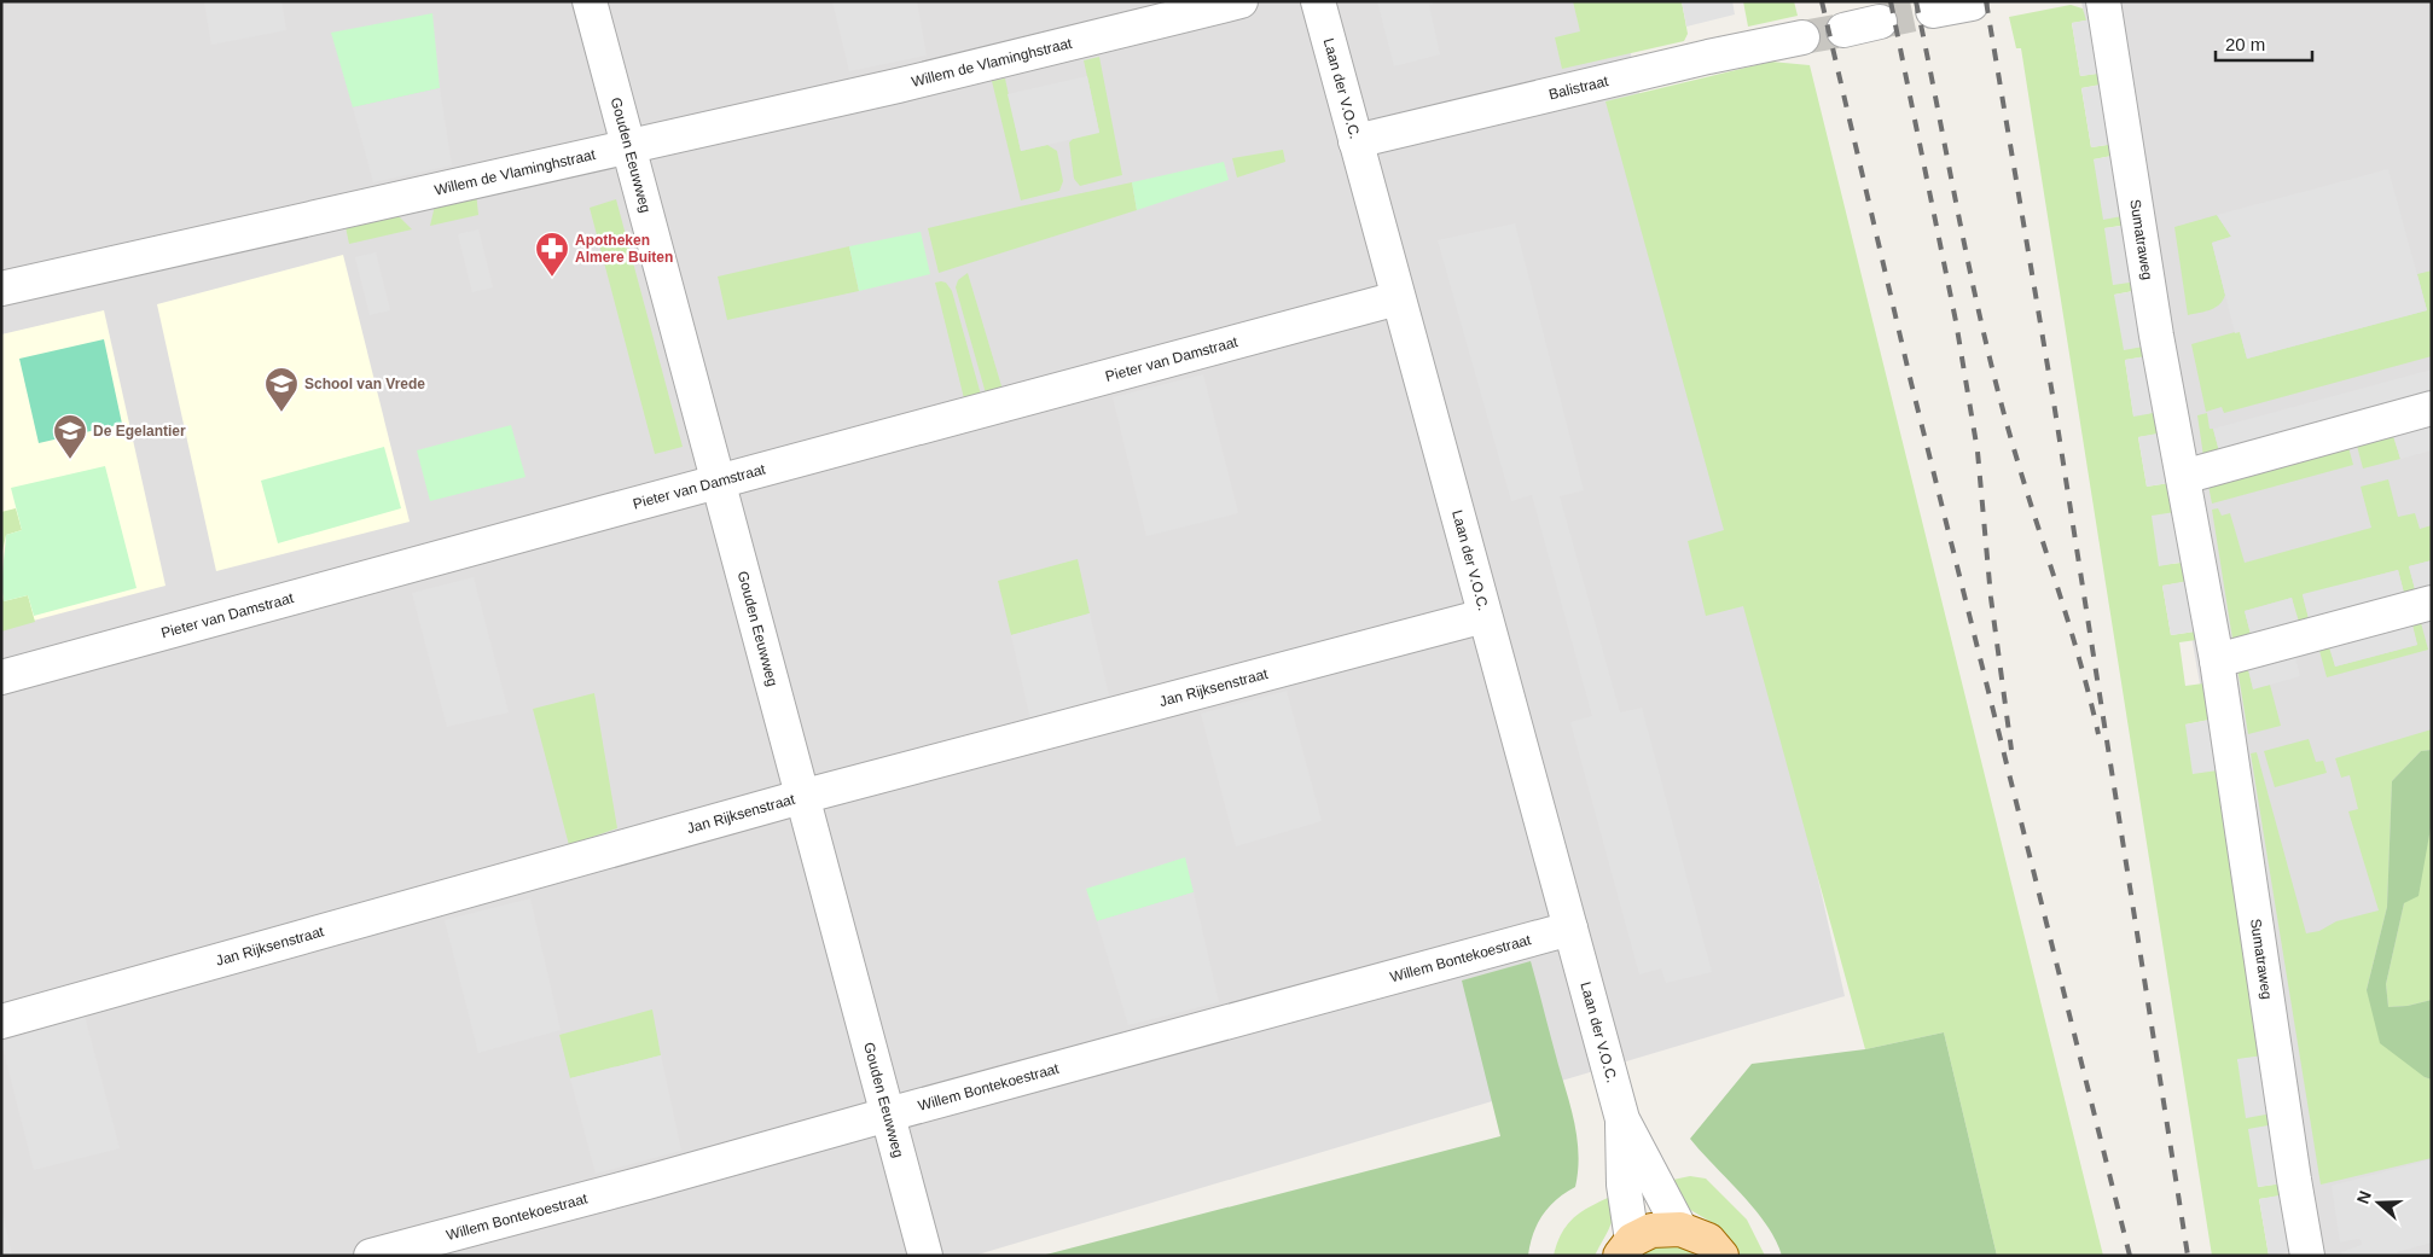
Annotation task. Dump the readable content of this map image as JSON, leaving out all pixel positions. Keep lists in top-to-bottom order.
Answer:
{
  "streets": {
    "street": [
      "Willem de Vlaminghstraat",
      "Laan der V.O.C.",
      "Balistraat",
      "Gouden Eeuwweg",
      "Sumatraweg",
      "Pieter van Damstraat",
      "Jan Rijksenstraat",
      "Willem Bontekoestraat"
    ]
  },
  "crossings": [
    ["Willem de Vlaminghstraat", "Gouden Eeuwweg"],
    ["Laan der V.O.C.", "Balistraat"],
    ["Laan der V.O.C.", "Pieter van Damstraat"],
    ["Laan der V.O.C.", "Jan Rijksenstraat"],
    ["Laan der V.O.C.", "Willem Bontekoestraat"],
    ["Gouden Eeuwweg", "Pieter van Damstraat"],
    ["Gouden Eeuwweg", "Jan Rijksenstraat"],
    ["Gouden Eeuwweg", "Willem Bontekoestraat"]
  ],
  "places": {
    "pharmacy": ["Apotheken Almere Buiten"],
    "school or university": ["School van Vrede", "De Egelantier"]
  },
  "scale_bar": "20 m",
  "north": "left"
}
